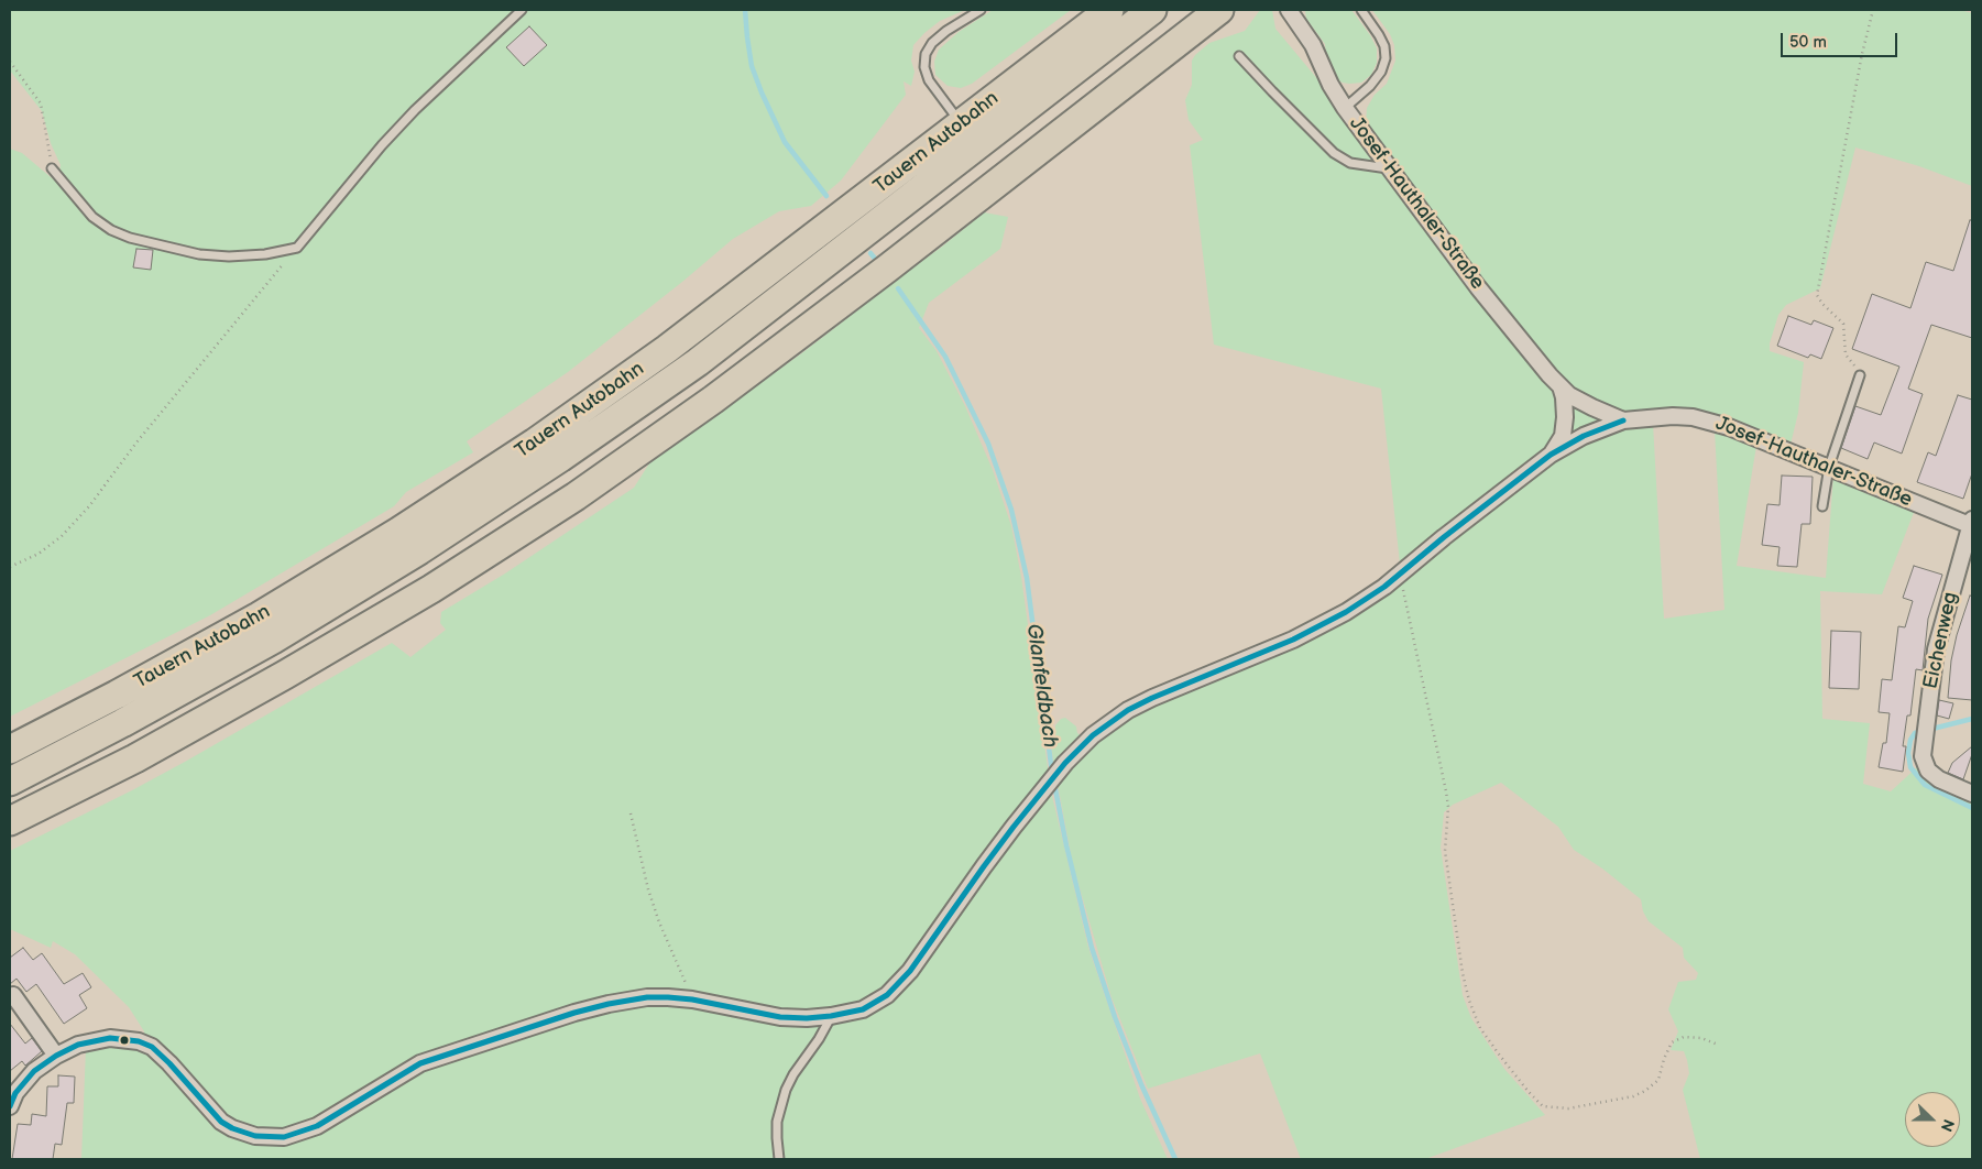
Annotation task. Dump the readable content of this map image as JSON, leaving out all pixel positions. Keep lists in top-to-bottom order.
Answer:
{
  "streets": {
    "highway": ["Tauern Autobahn"],
    "street": ["Josef-Hauthaler-Straße", "Eichenweg"]
  },
  "crossings": [
    ["Josef-Hauthaler-Straße", "Eichenweg"]
  ],
  "water": ["Glanfeldbach"],
  "scale_bar": "50 m",
  "north": "right"
}
